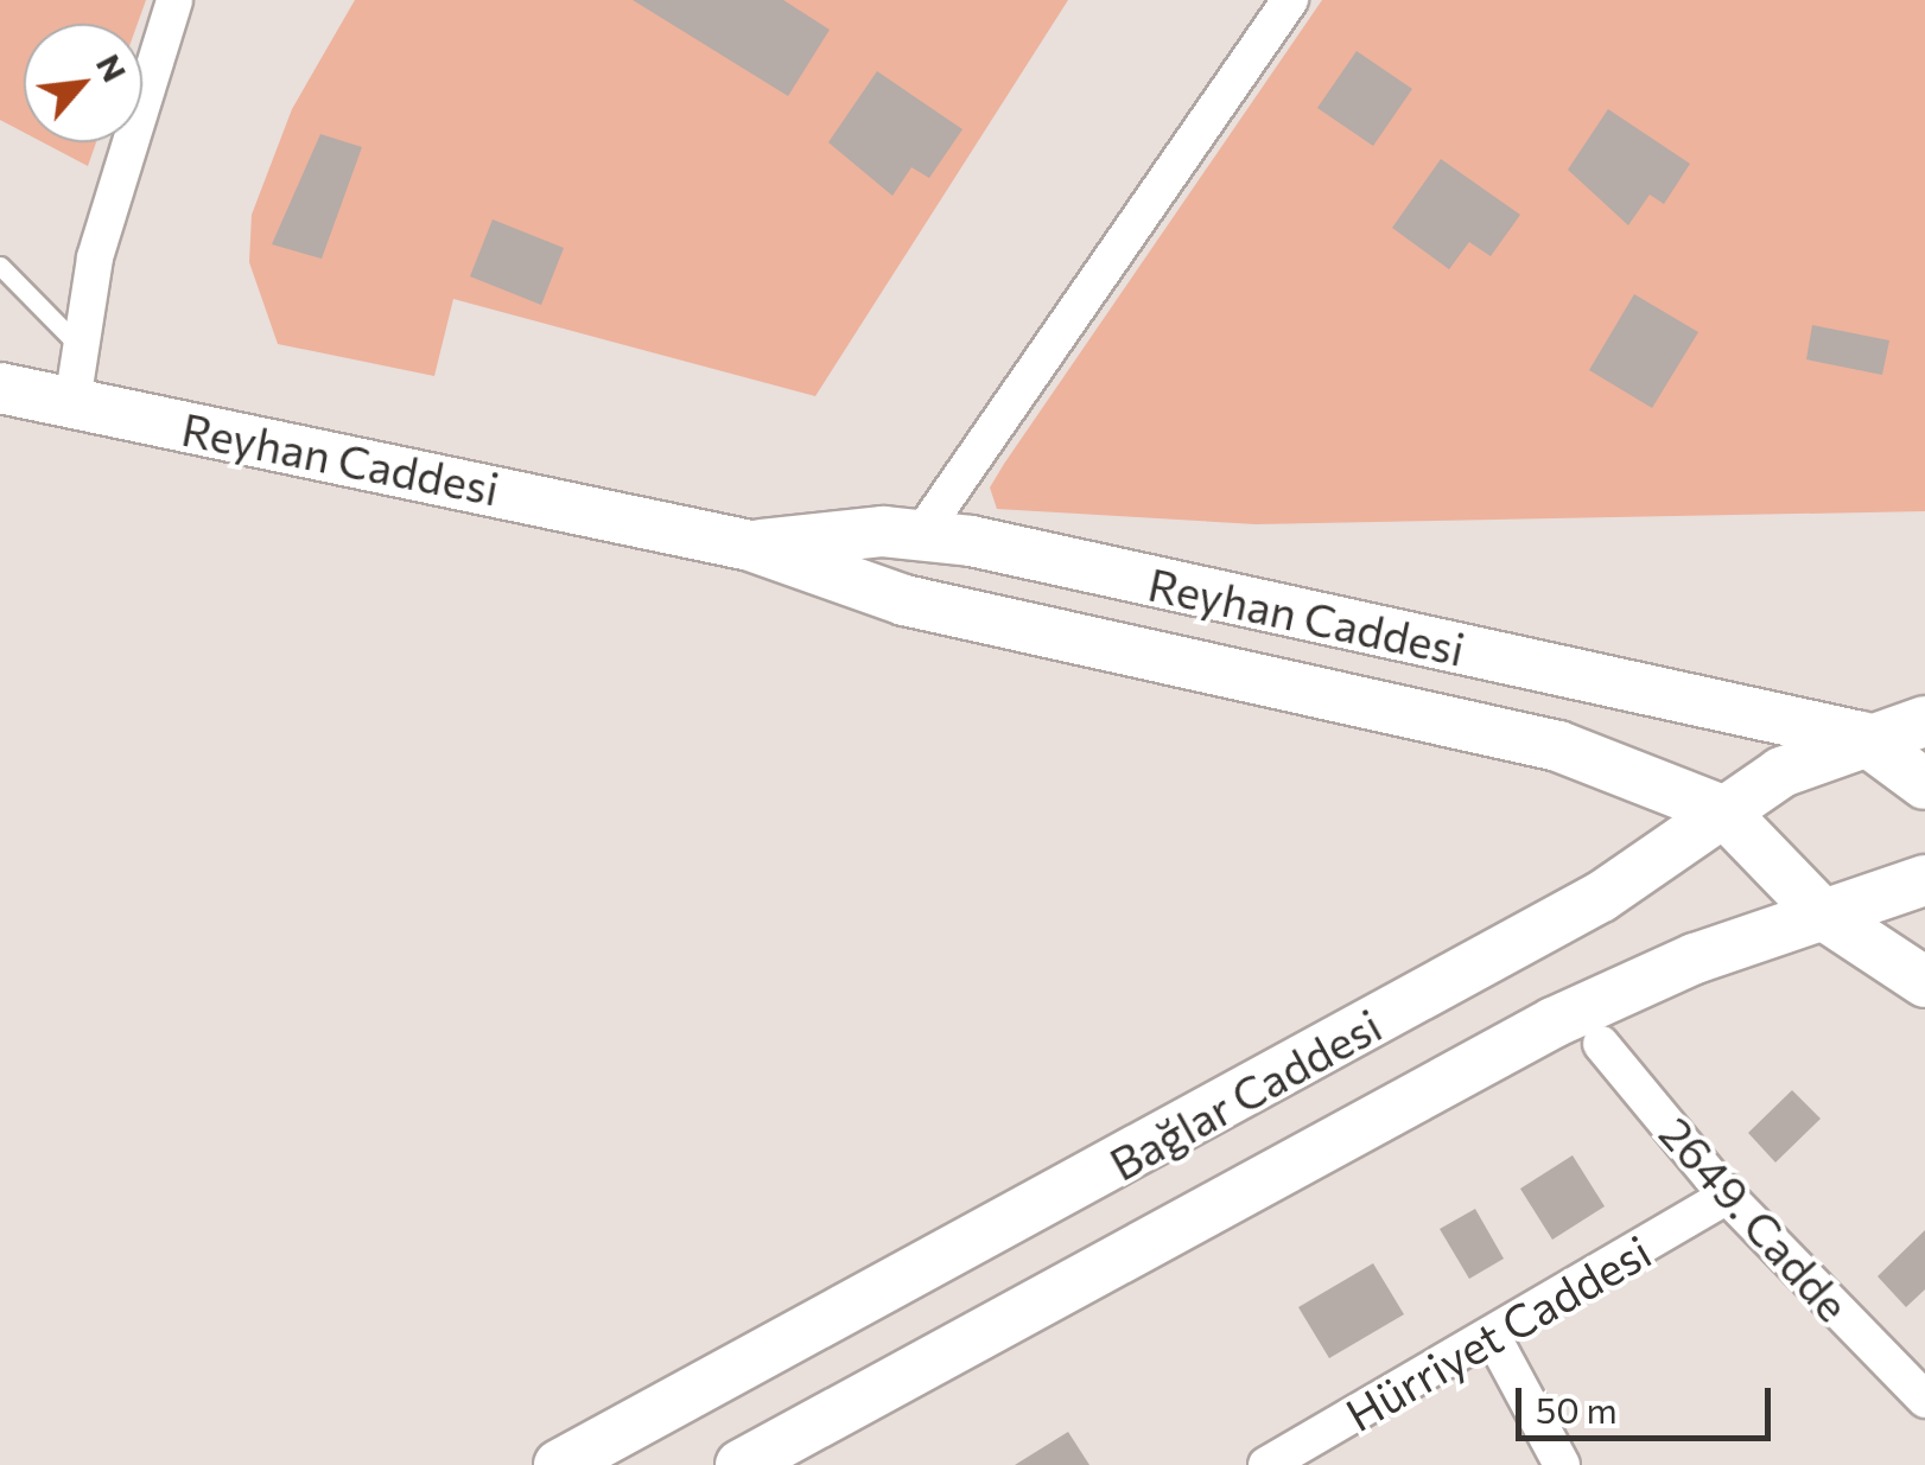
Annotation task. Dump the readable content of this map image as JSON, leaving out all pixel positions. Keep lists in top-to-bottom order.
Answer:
{
  "streets": {
    "main road": ["Reyhan Caddesi", "Bağlar Caddesi"],
    "street": ["2649. Cadde", "Hürriyet Caddesi"]
  },
  "crossings": [
    ["Reyhan Caddesi", "Bağlar Caddesi"],
    ["2649. Cadde", "Hürriyet Caddesi"]
  ],
  "scale_bar": "50 m",
  "north": "top right"
}
